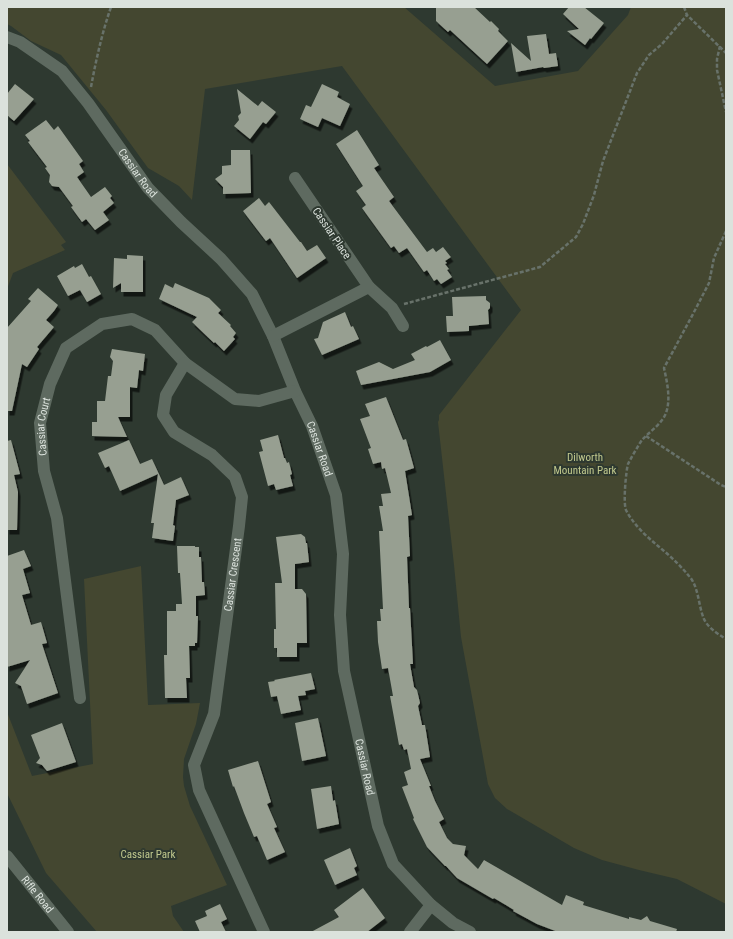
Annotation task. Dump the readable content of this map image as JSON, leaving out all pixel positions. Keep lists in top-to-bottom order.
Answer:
{
  "streets": {
    "street": [
      "Cassiar Road",
      "Cassiar Place",
      "Cassiar Court",
      "Cassiar Crescent",
      "Rifle Road"
    ]
  },
  "crossings": [
    ["Cassiar Court", "Cassiar Crescent"]
  ],
  "parks": ["Dilworth Mountain Park", "Cassiar Park"]
}
